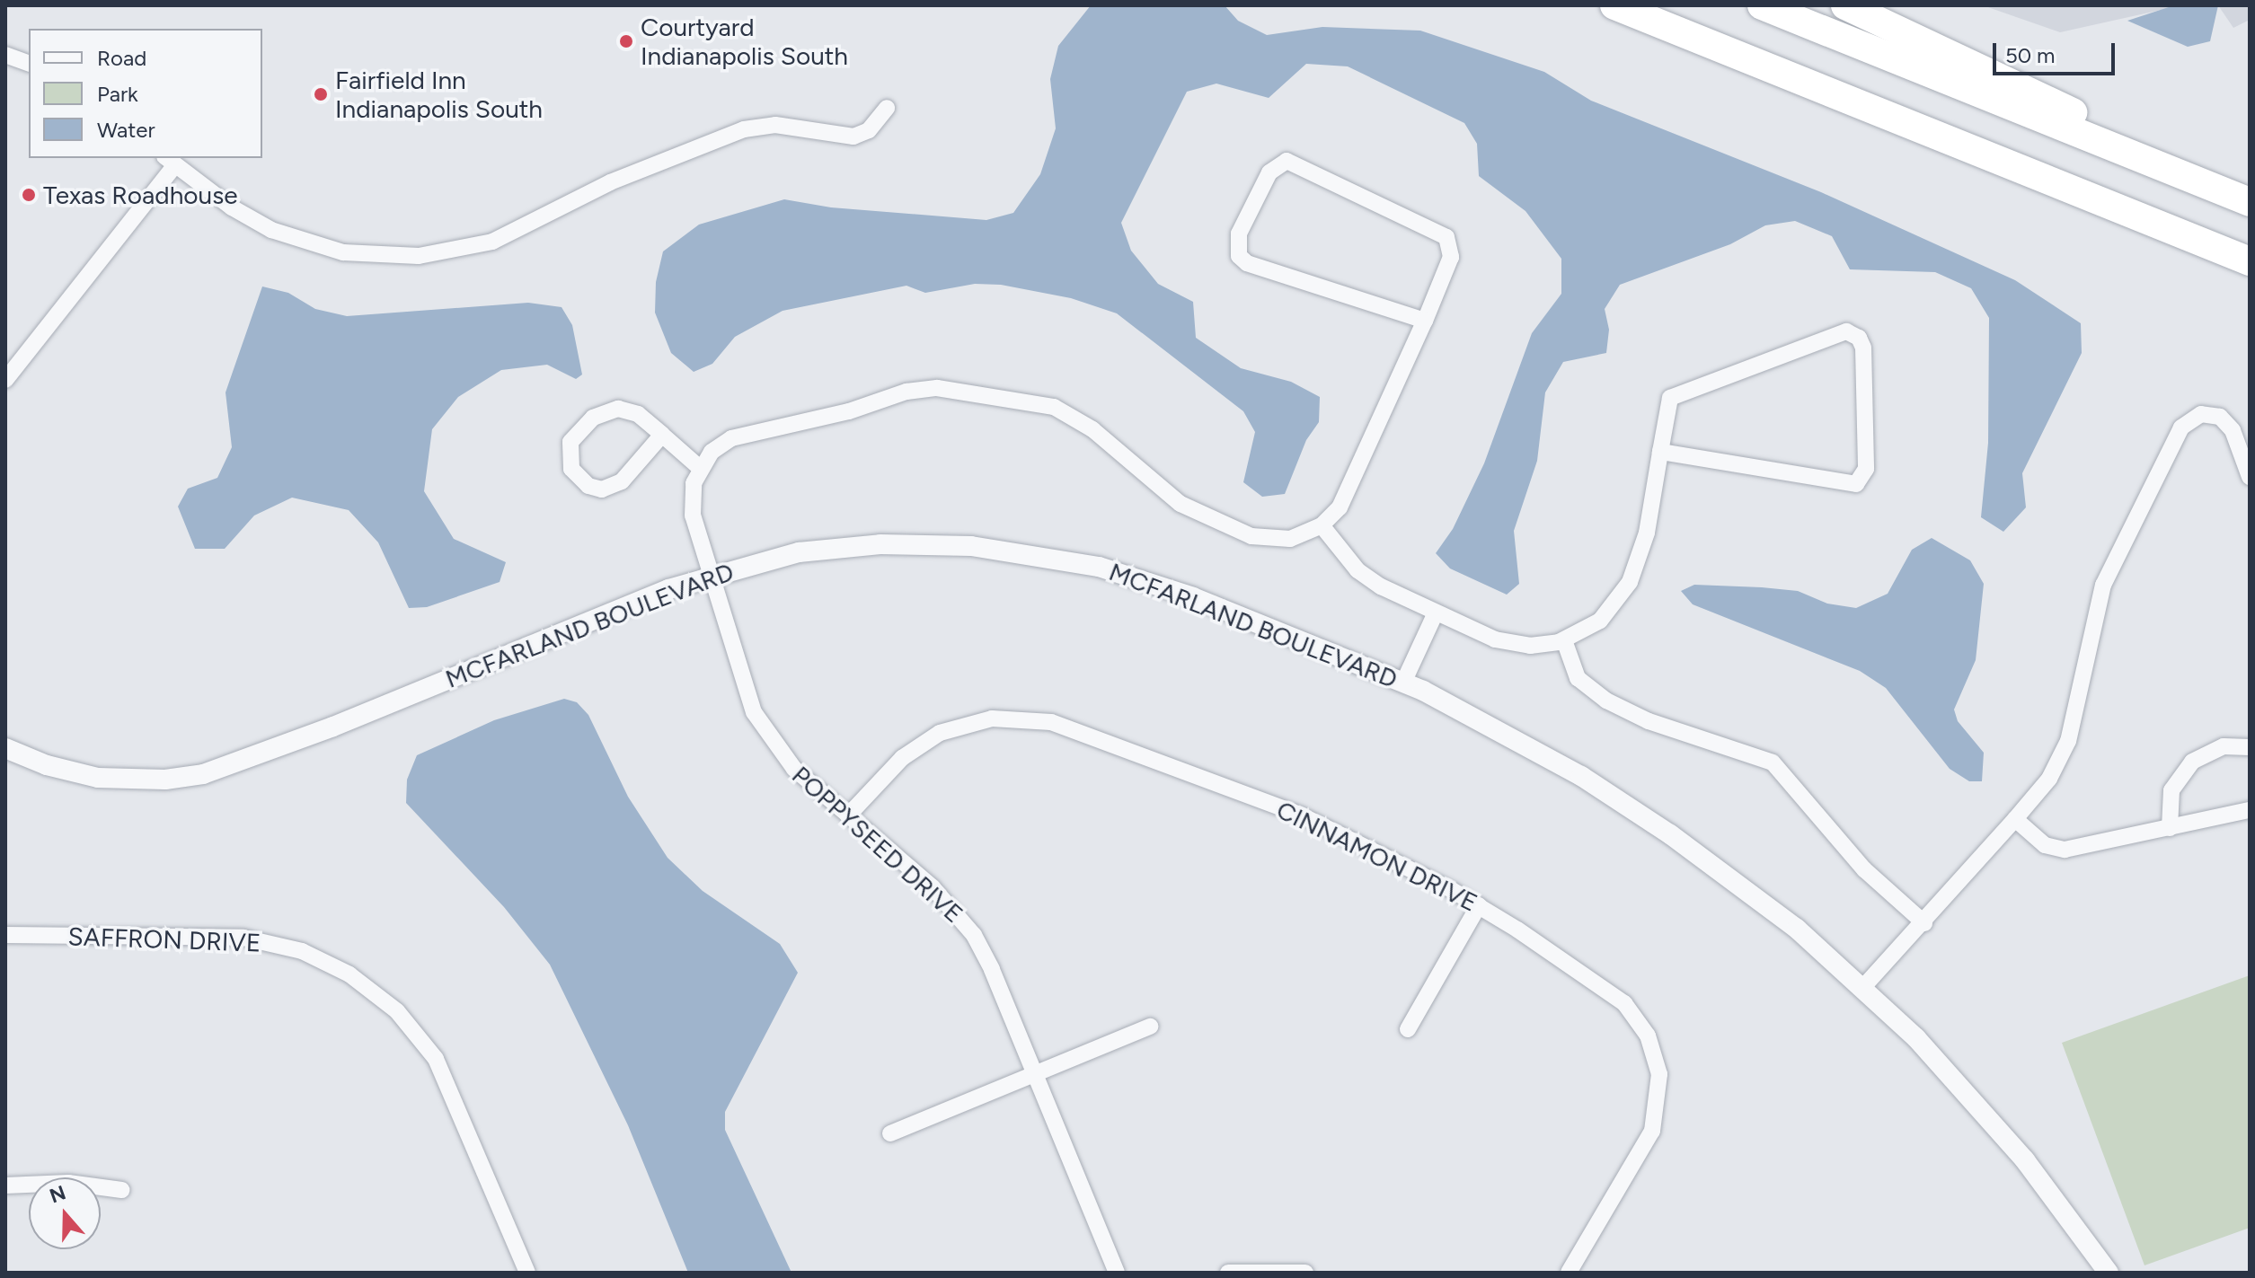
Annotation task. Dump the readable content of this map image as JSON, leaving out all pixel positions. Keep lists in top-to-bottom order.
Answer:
{
  "streets": {
    "street": [
      "MCFARLAND BOULEVARD",
      "POPPYSEED DRIVE",
      "CINNAMON DRIVE",
      "SAFFRON DRIVE"
    ]
  },
  "crossings": [
    ["MCFARLAND BOULEVARD", "POPPYSEED DRIVE"],
    ["POPPYSEED DRIVE", "CINNAMON DRIVE"]
  ],
  "places": ["Courtyard Indianapolis South", "Fairfield Inn Indianapolis South", "Texas Roadhouse"],
  "legend": ["Road", "Park", "Water"],
  "scale_bar": "50 m",
  "north": "top"
}
